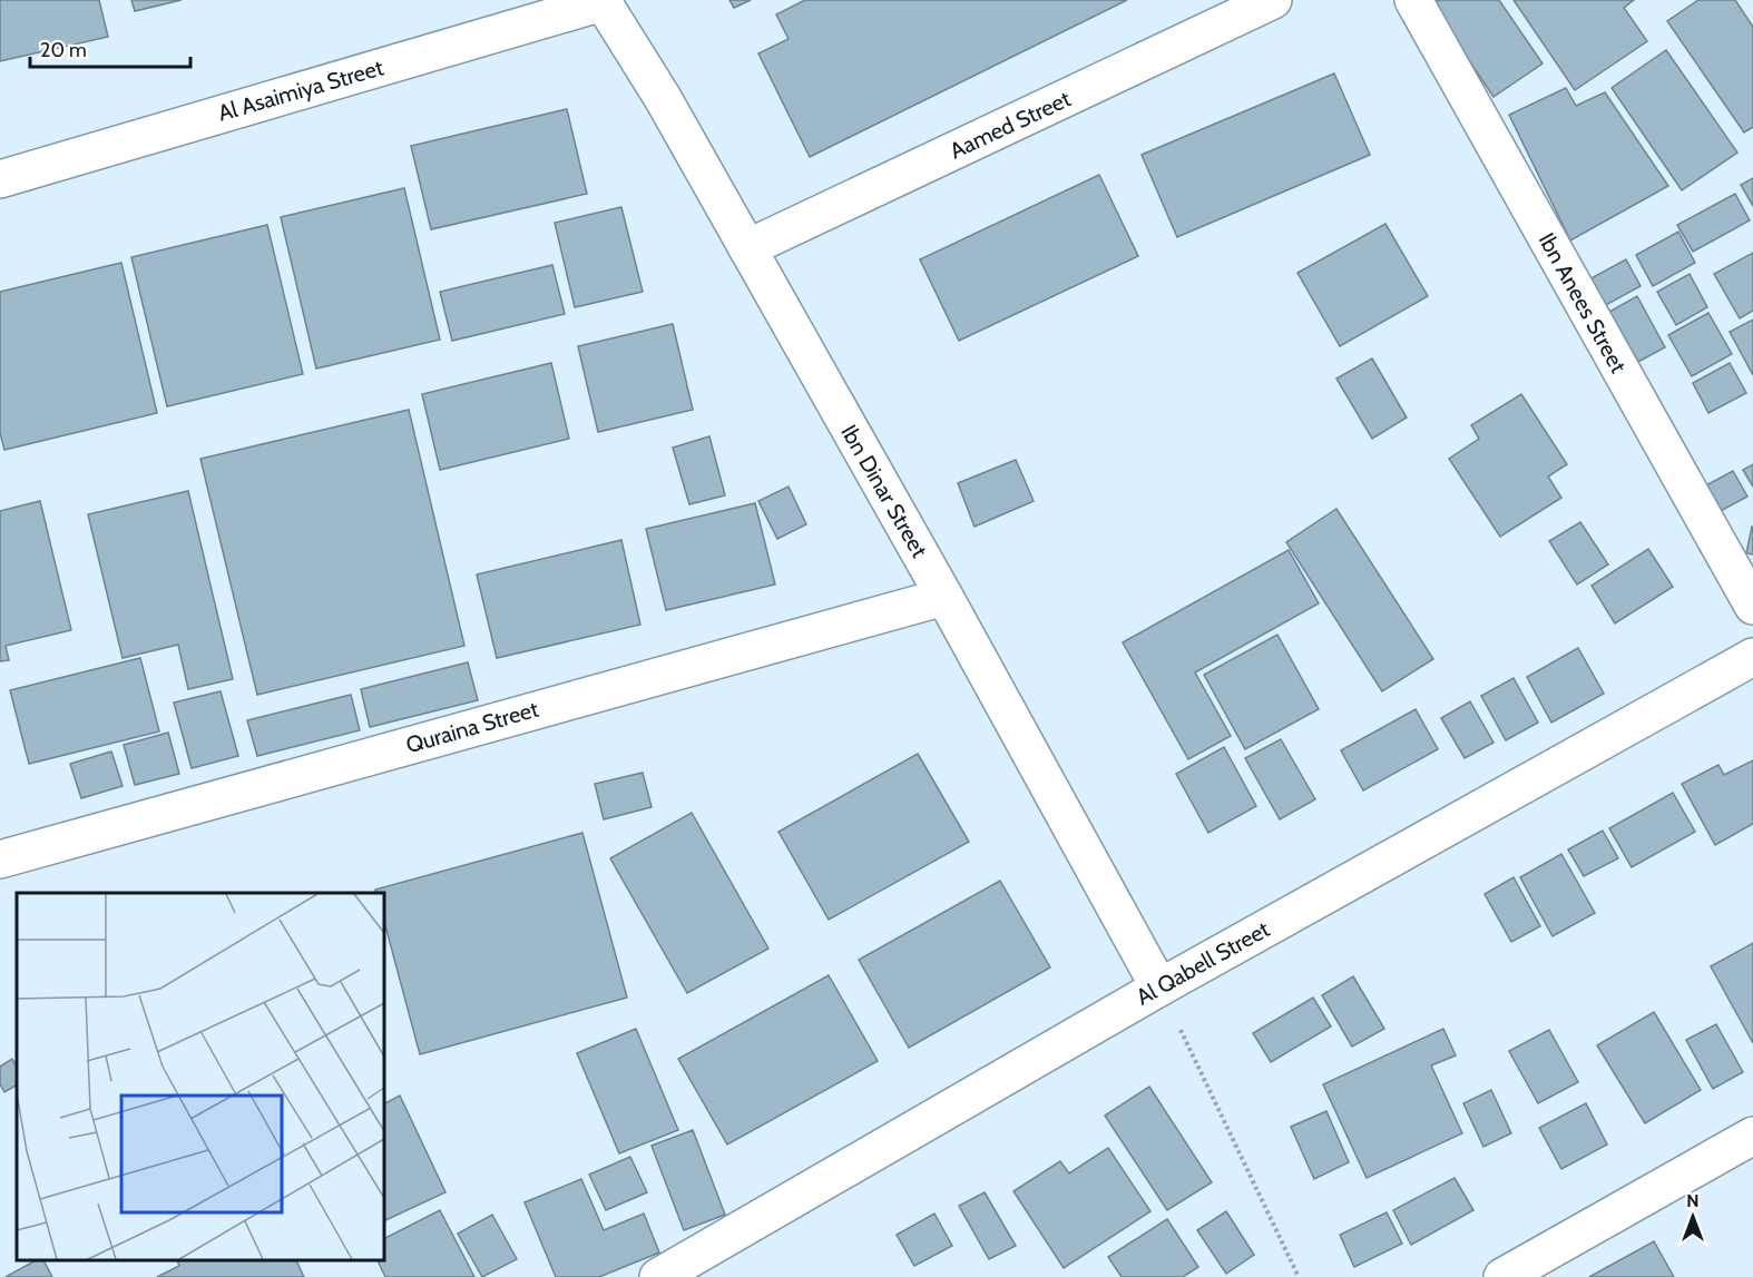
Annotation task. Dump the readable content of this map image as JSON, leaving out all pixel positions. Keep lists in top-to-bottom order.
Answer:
{
  "streets": {
    "street": [
      "Al Asaimiya Street",
      "Aamed Street",
      "Ibn Anees Street",
      "Ibn Dinar Street",
      "Quraina Street",
      "Al Qabell Street"
    ]
  },
  "crossings": [
    ["Al Asaimiya Street", "Ibn Dinar Street"],
    ["Aamed Street", "Ibn Dinar Street"],
    ["Ibn Dinar Street", "Quraina Street"],
    ["Ibn Dinar Street", "Al Qabell Street"]
  ],
  "scale_bar": "20 m",
  "north": "top"
}
